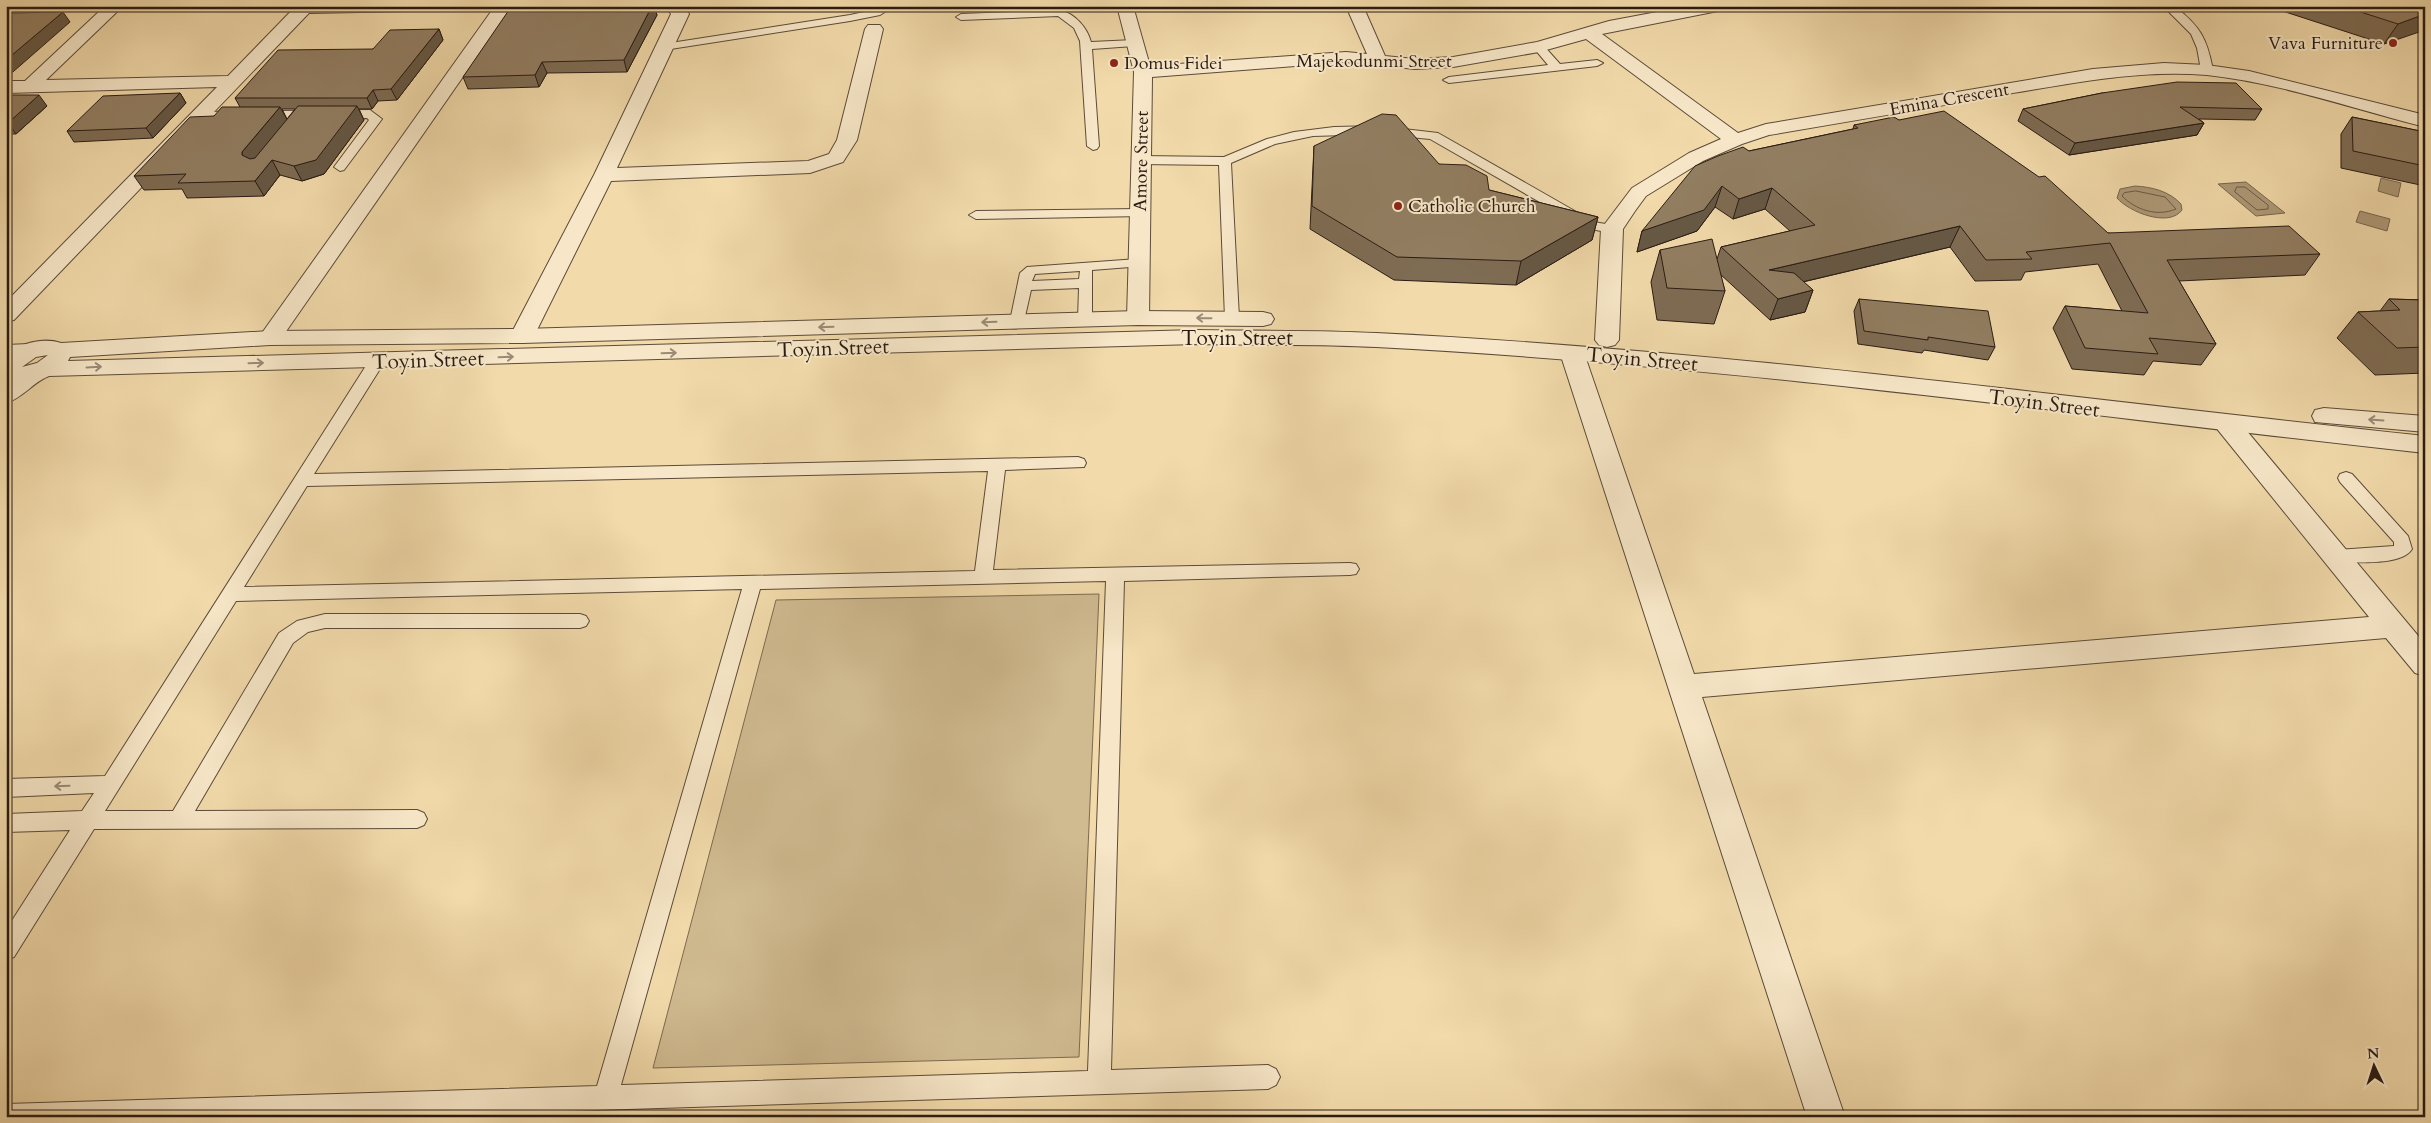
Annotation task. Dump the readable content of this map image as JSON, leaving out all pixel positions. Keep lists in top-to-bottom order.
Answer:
{
  "streets": {
    "street": [
      "Majekodunmi Street",
      "Emina Crescent",
      "Amore Street",
      "Toyin Street"
    ]
  },
  "crossings": [
    ["Majekodunmi Street", "Amore Street"],
    ["Amore Street", "Toyin Street"]
  ],
  "places": ["Vava Furniture", "Domus Fidei", "Catholic Church"],
  "north": "top"
}
